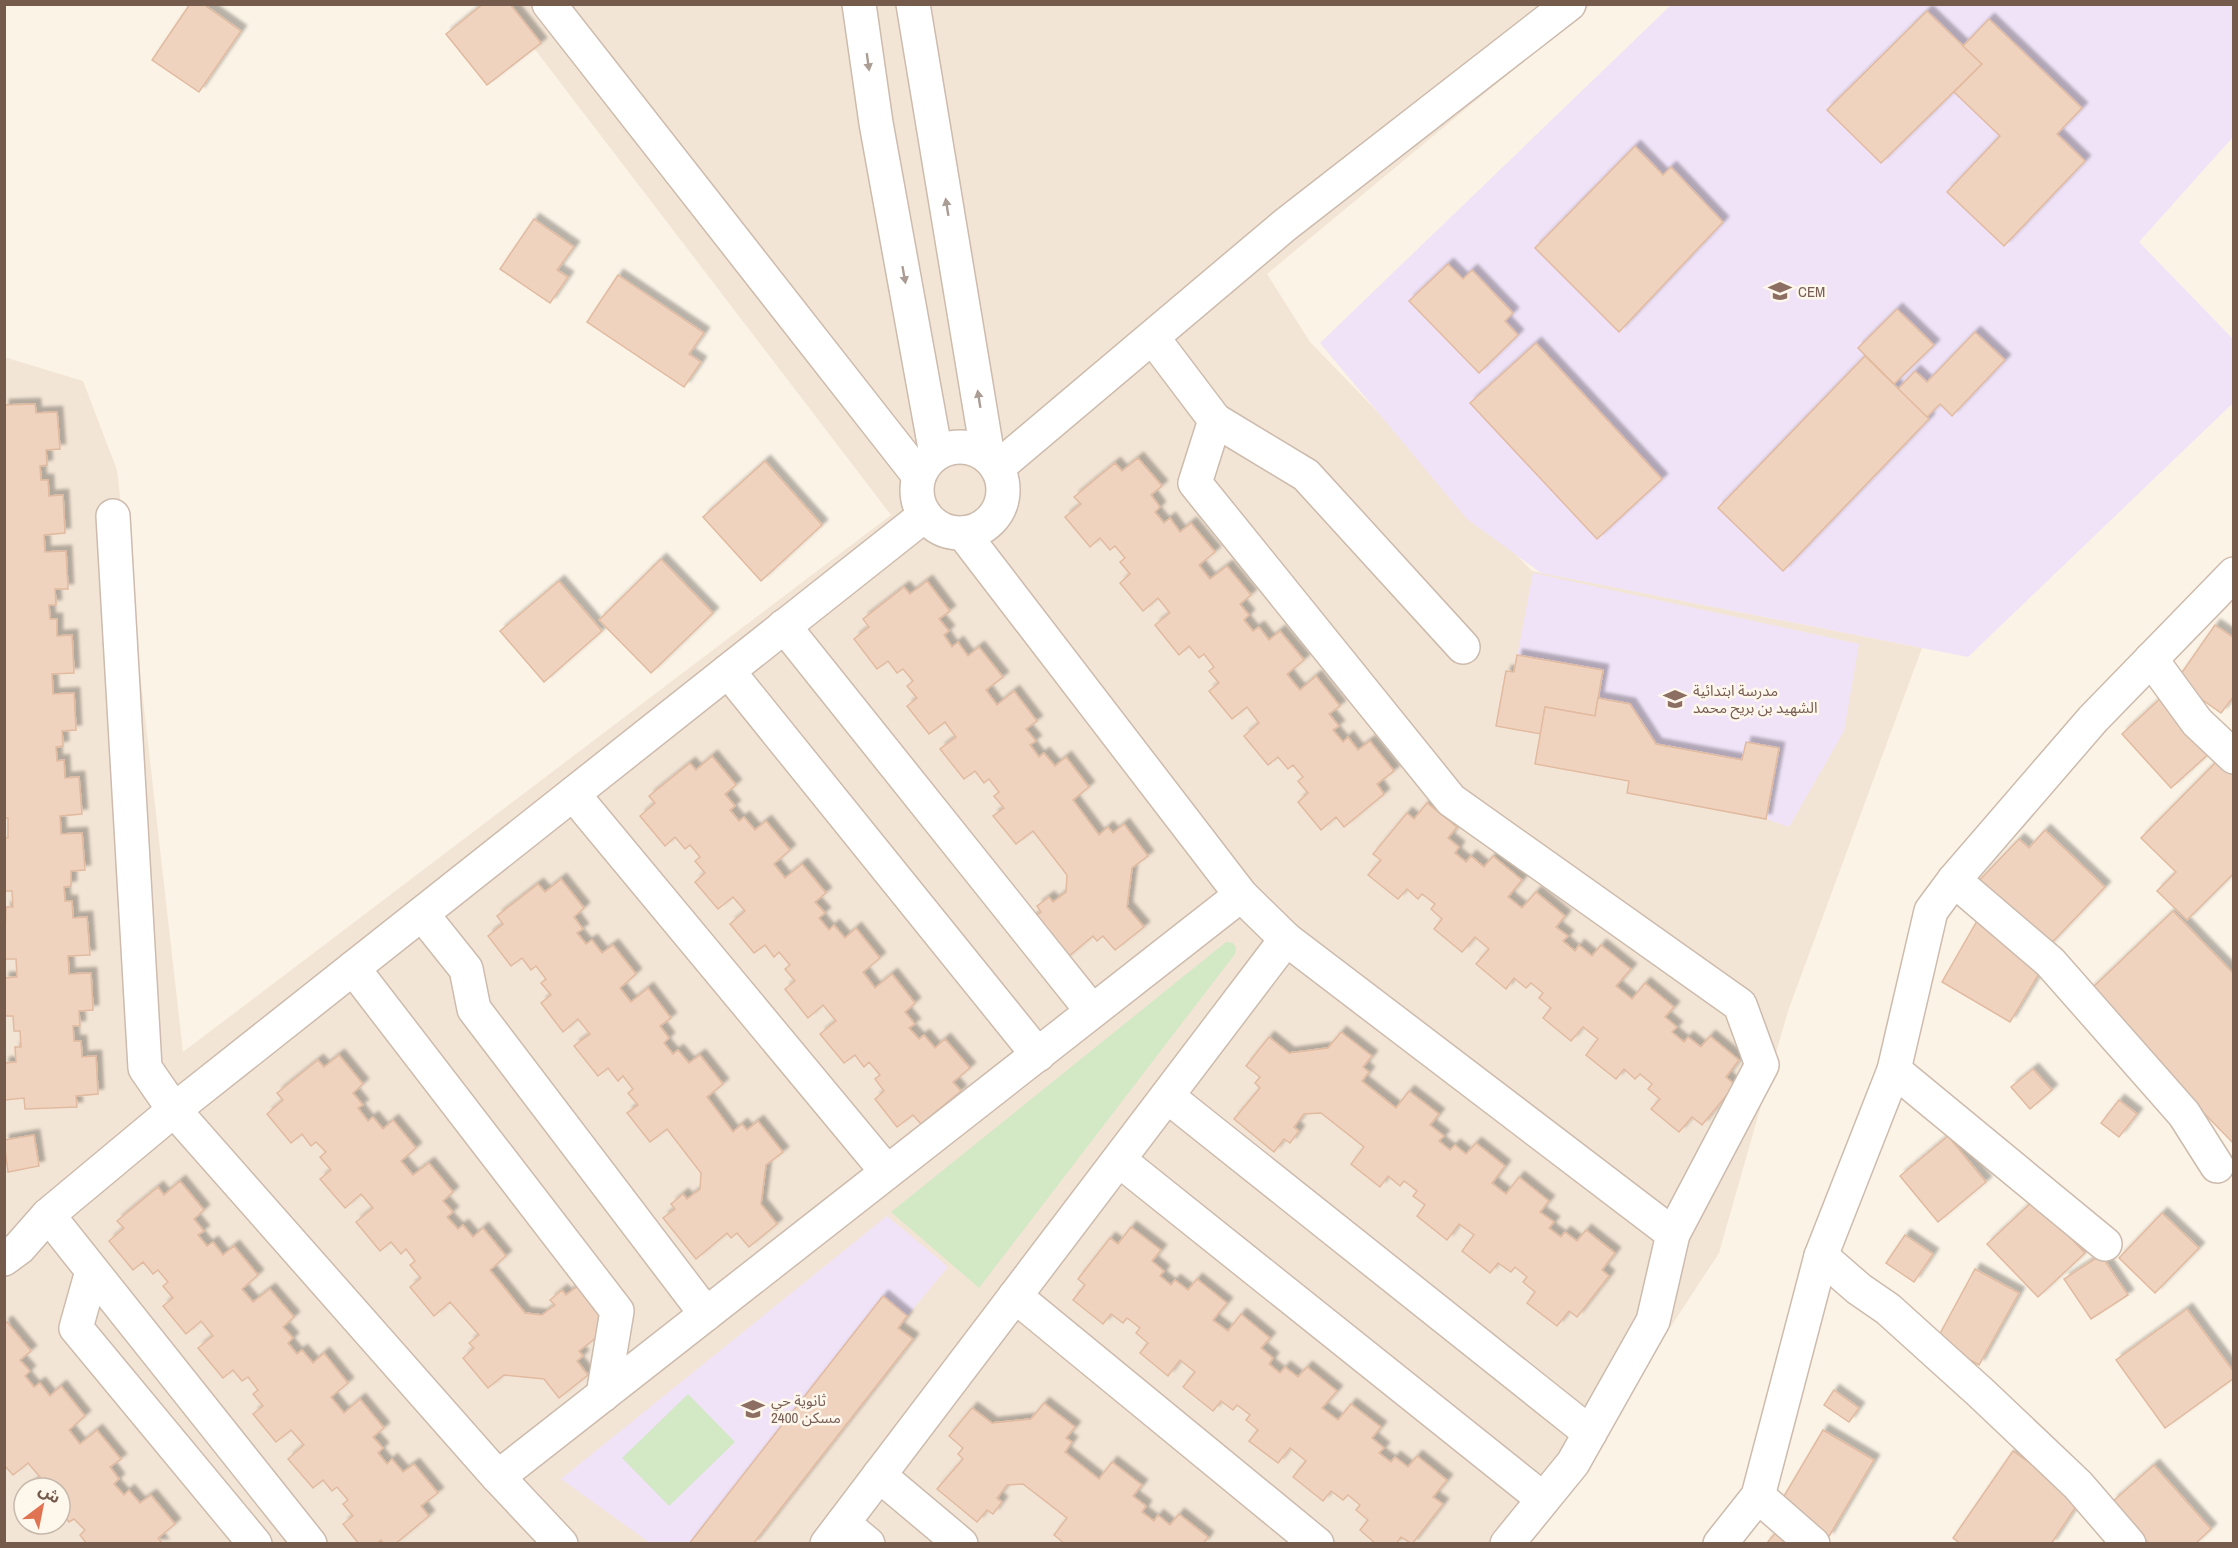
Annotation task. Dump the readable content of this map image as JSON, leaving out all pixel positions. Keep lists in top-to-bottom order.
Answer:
{
  "places": {
    "school or university": ["CEM", "مدرسة ابتدائية الشهيد بن بريح محمد", "ثانوية حي 2400 مسكن"]
  },
  "north": "top right"
}
